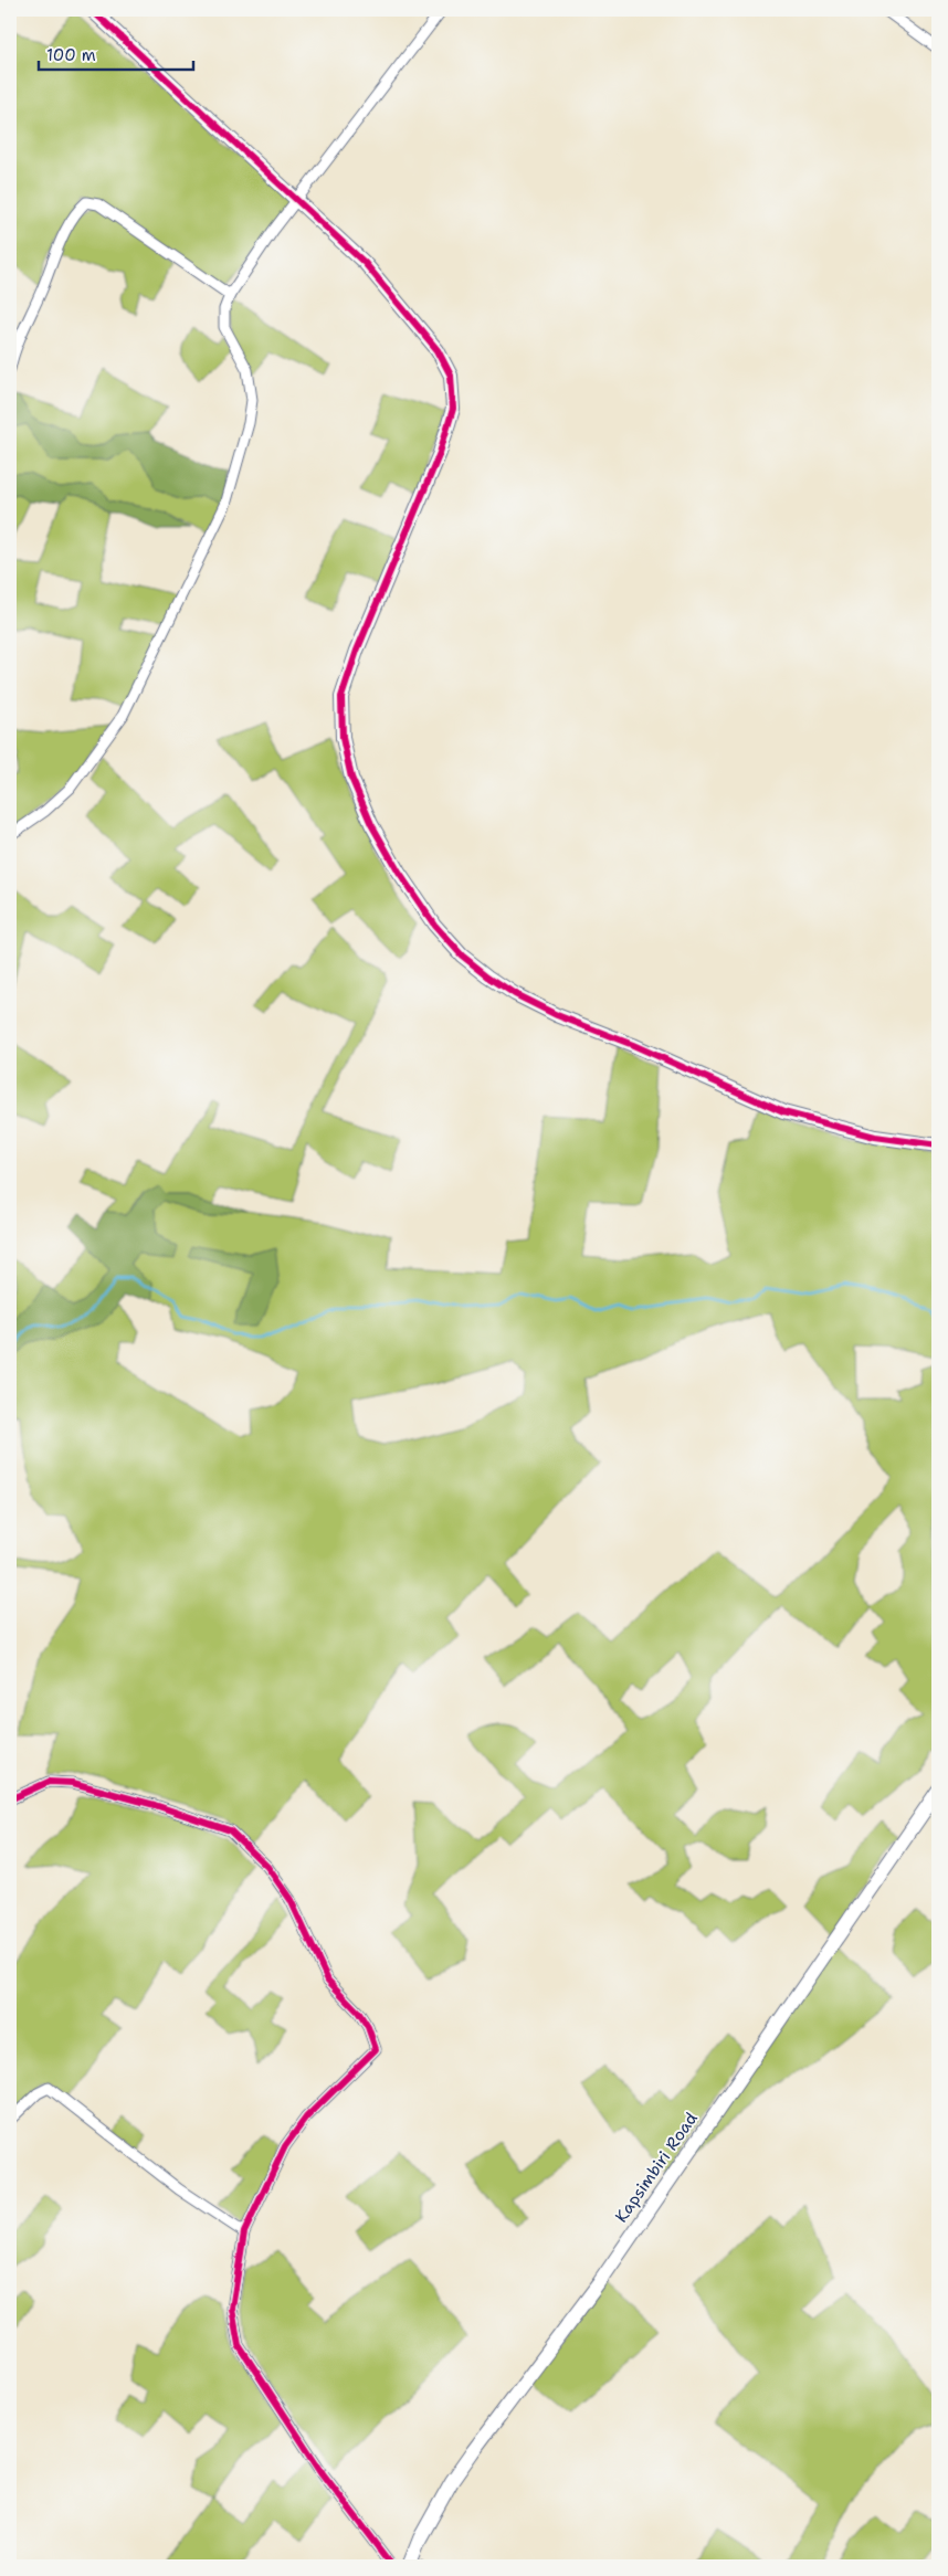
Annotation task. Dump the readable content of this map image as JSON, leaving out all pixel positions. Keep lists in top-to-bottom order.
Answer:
{
  "streets": {
    "street": ["Kapsimbiri Road"]
  },
  "scale_bar": "100 m"
}
